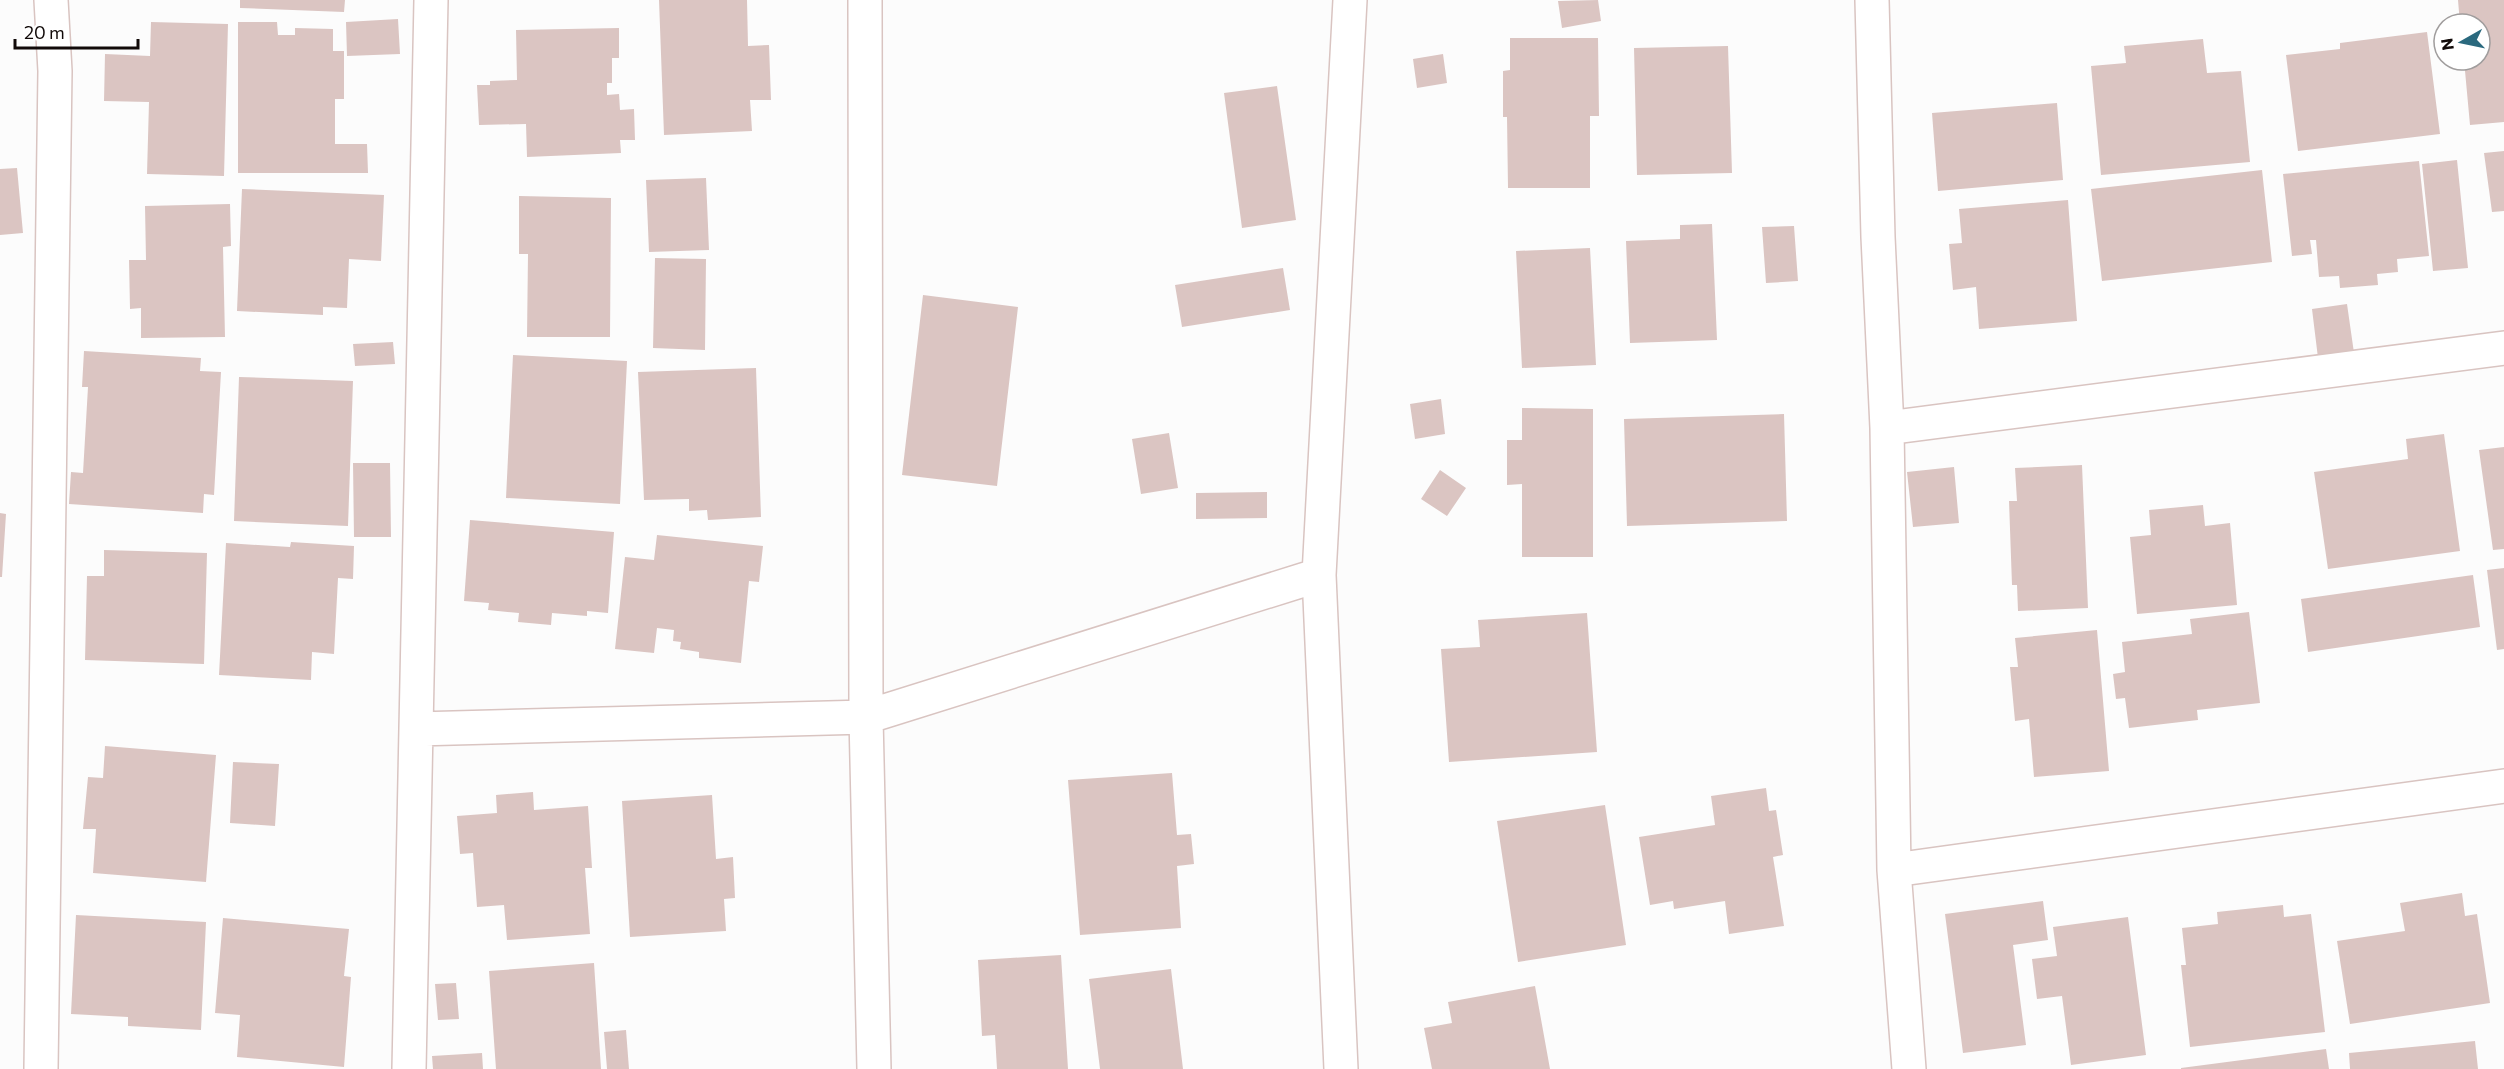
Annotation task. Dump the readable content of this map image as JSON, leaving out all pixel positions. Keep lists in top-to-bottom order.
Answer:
{
  "scale_bar": "20 m",
  "north": "left"
}
